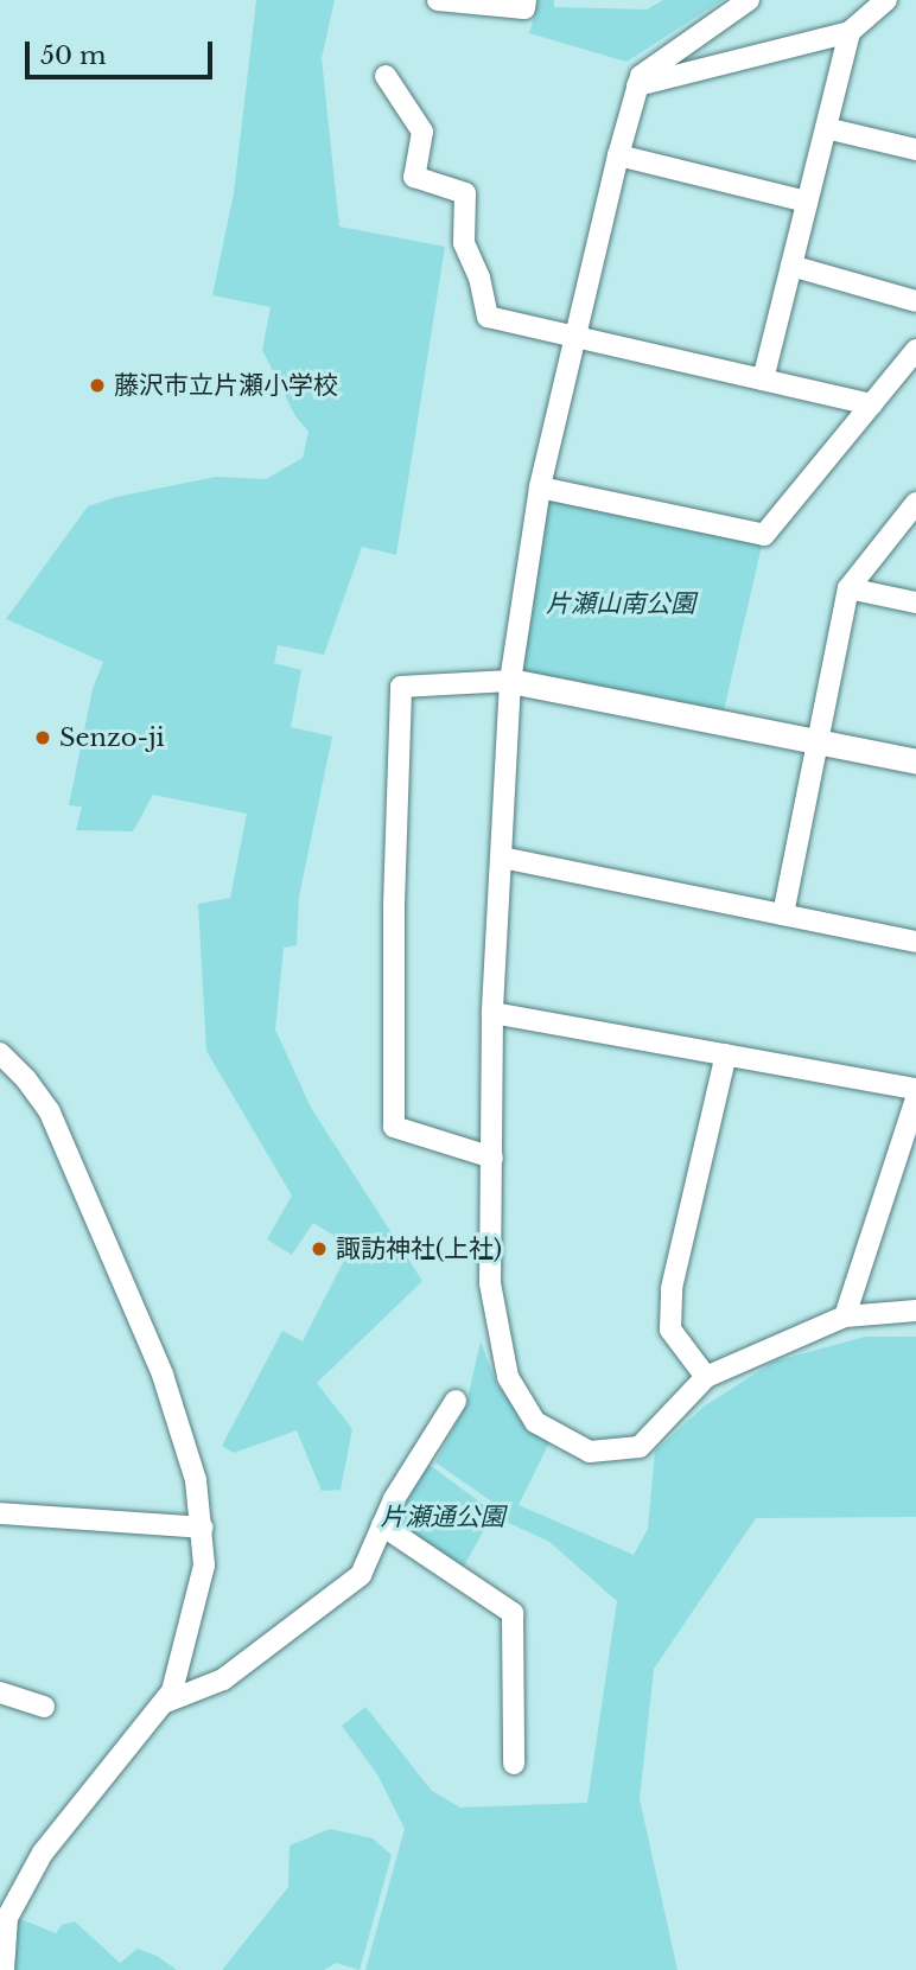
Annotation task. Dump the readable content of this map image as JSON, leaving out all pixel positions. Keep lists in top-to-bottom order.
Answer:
{
  "parks": ["片瀬山南公園", "片瀬通公園"],
  "places": ["藤沢市立片瀬小学校", "Senzo-ji", "諏訪神社(上社)"],
  "scale_bar": "50 m"
}
